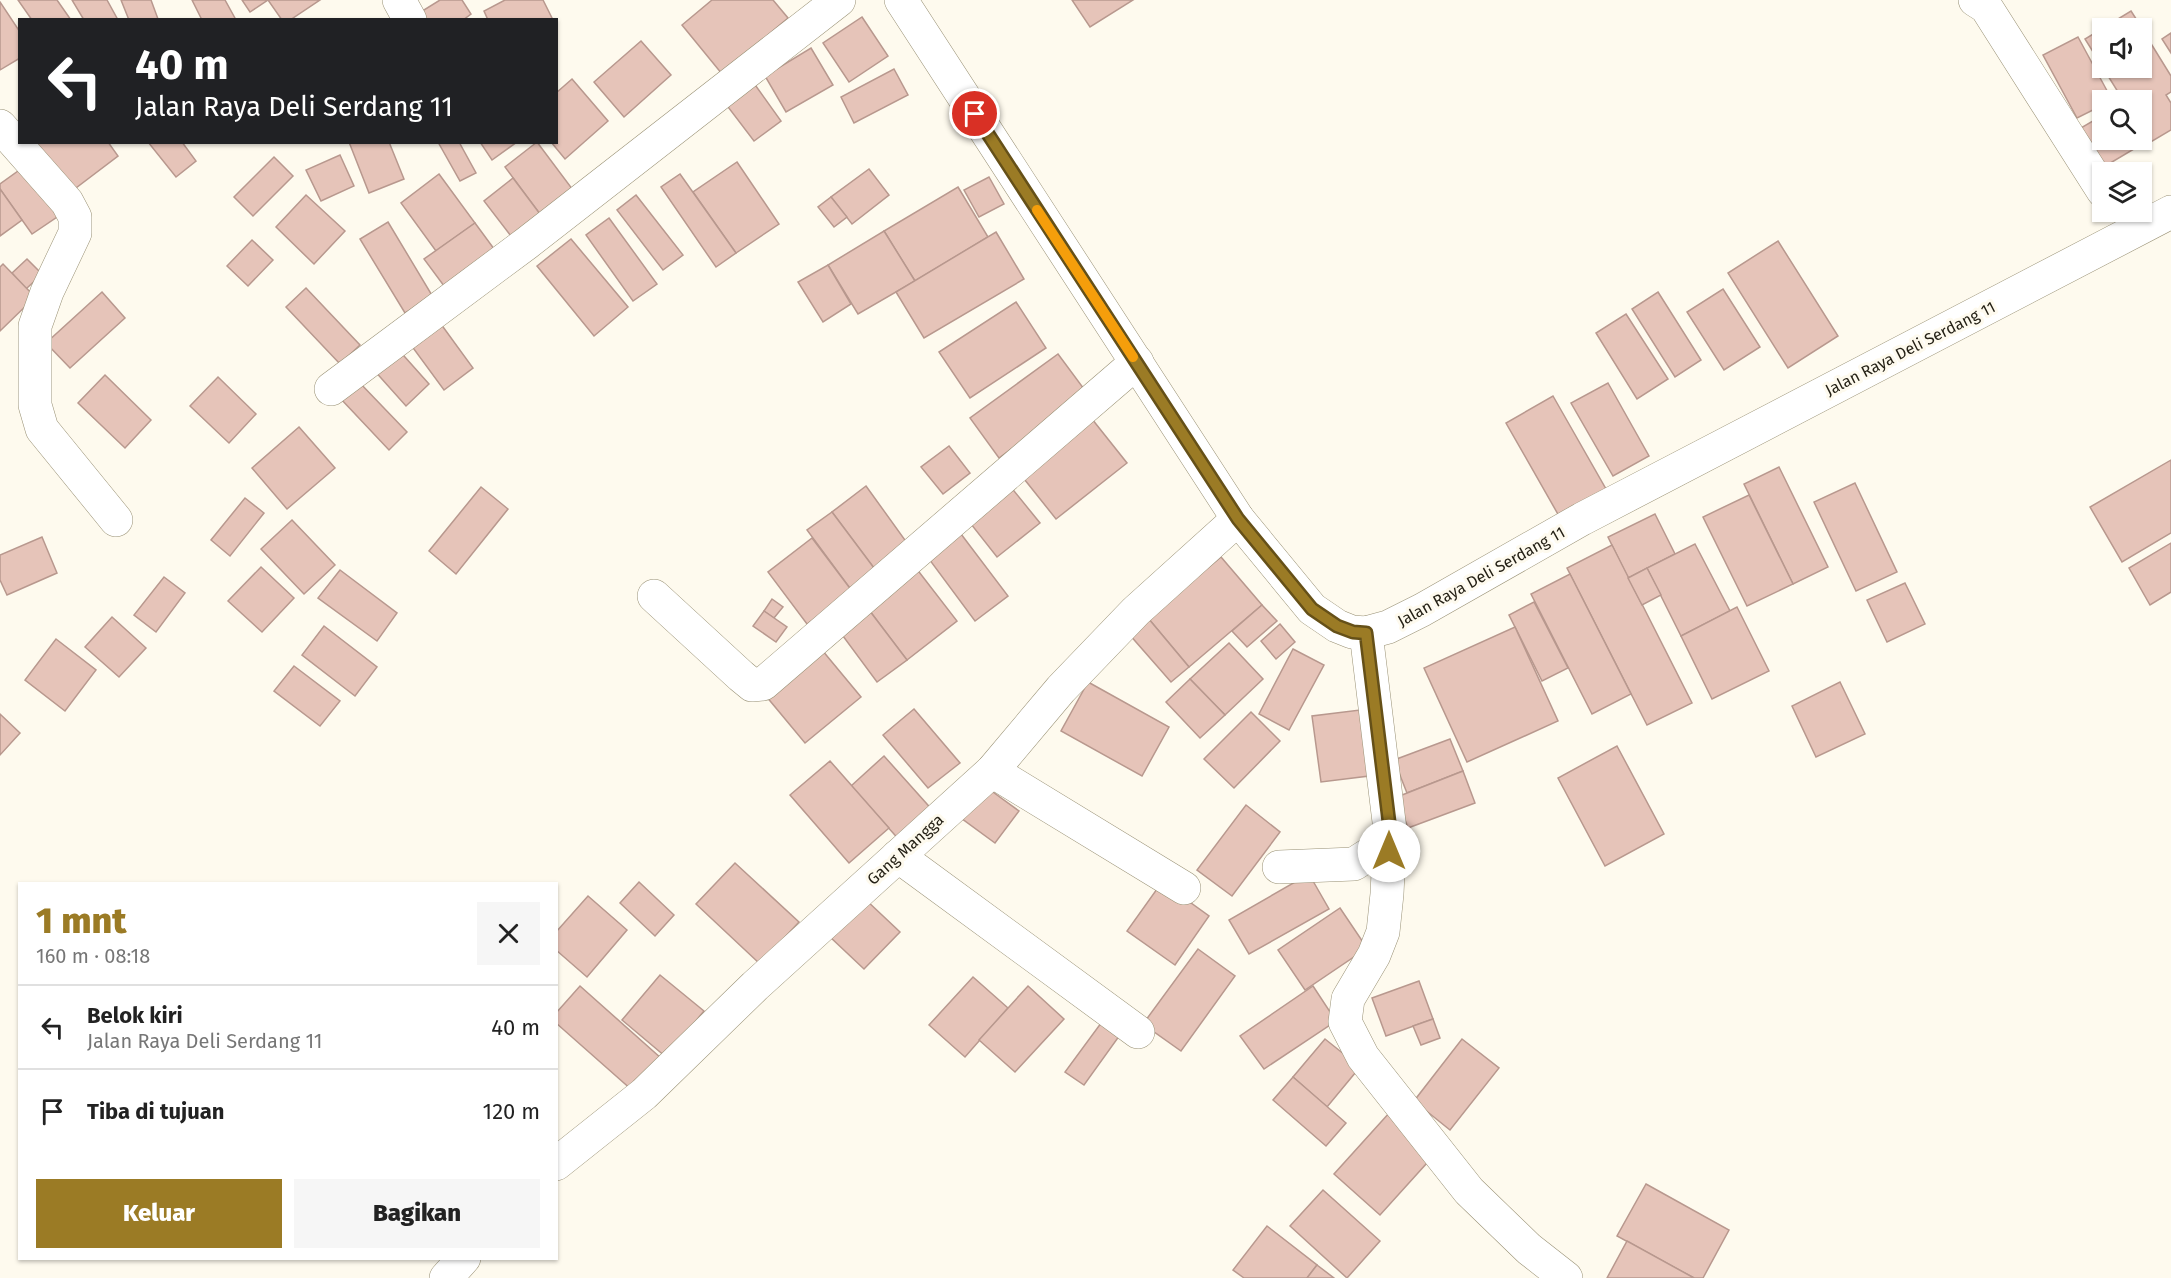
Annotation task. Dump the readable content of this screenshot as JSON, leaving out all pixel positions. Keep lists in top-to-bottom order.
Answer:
{
  "streets": {
    "street": ["Jalan Raya Deli Serdang 11", "Gang Mangga"]
  },
  "page": {
    "turn": ["40 m", "Jalan Raya Deli Serdang 11"],
    "heading": ["1 mnt", "160 m · 08:18"],
    "list": [
      {
        "name": "Belok kiri",
        "note": "Jalan Raya Deli Serdang 11",
        "value": "40 m"
      },
      {
        "name": "Tiba di tujuan",
        "value": "120 m"
      }
    ],
    "buttons": ["Keluar", "Bagikan"]
  }
}
